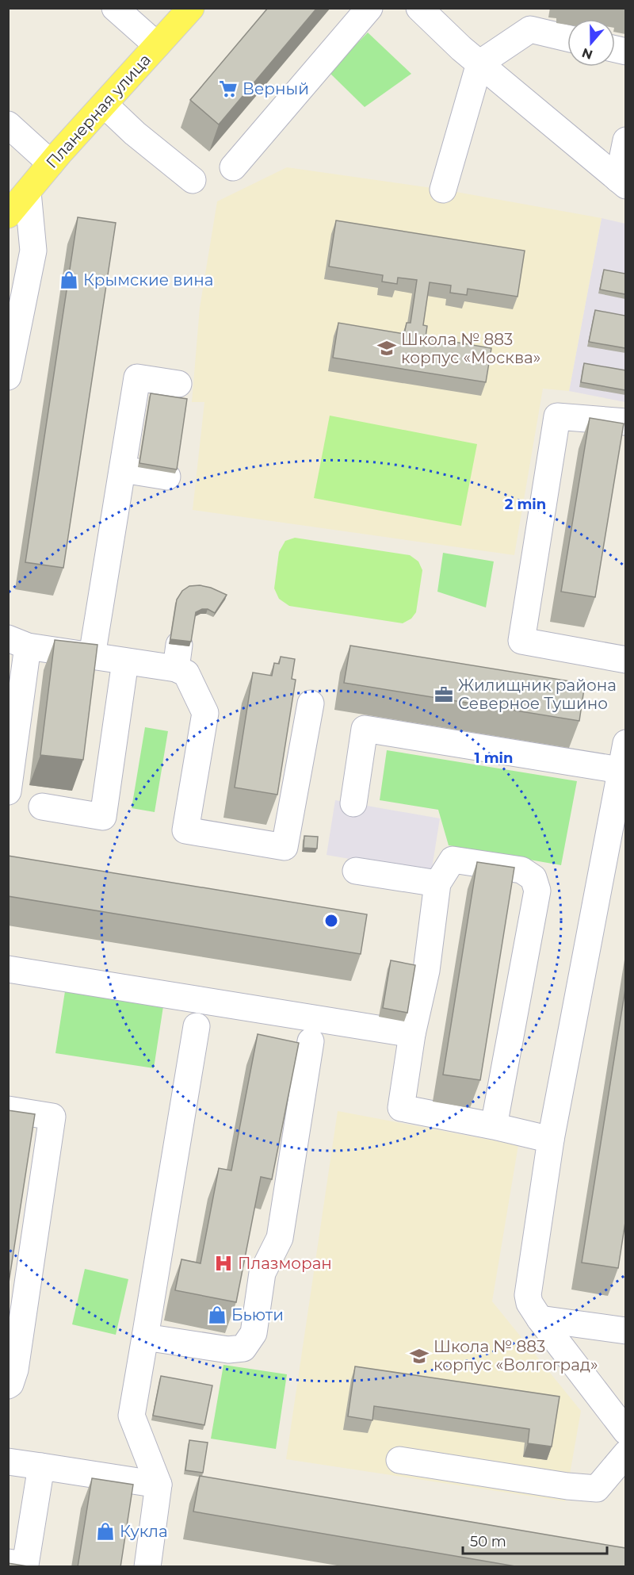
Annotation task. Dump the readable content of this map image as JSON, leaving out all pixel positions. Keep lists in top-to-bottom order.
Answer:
{
  "streets": {
    "main road": ["Планерная улица"]
  },
  "places": {
    "supermarket": ["Верный"],
    "shop": ["Крымские вина", "Бьюти", "Кукла"],
    "school or university": ["Школа № 883 корпус «Москва»", "Школа № 883 корпус «Волгоград»"],
    "office": ["Жилищник района Северное Тушино"],
    "hospital": ["Плазморан"]
  },
  "scale_bar": "50 m",
  "north": "bottom",
  "rings": ["2 min", "1 min"]
}
